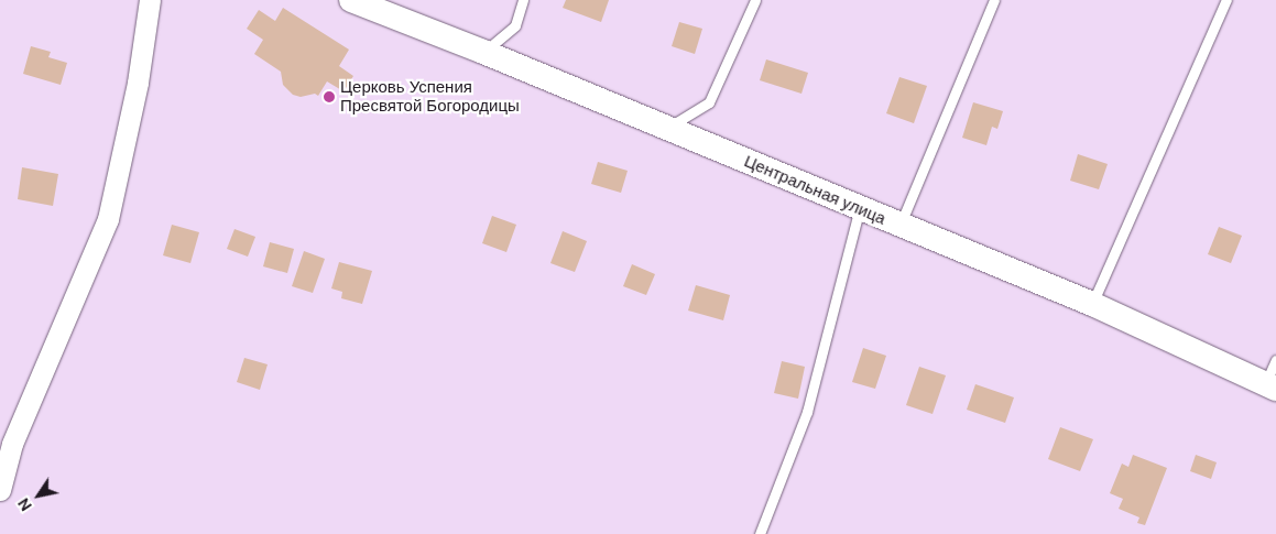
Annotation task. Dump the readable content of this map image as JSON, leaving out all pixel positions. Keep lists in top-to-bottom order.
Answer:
{
  "streets": {
    "street": ["Центральная улица"]
  },
  "places": ["Церковь Успения Пресвятой Богородицы"],
  "north": "bottom left"
}
